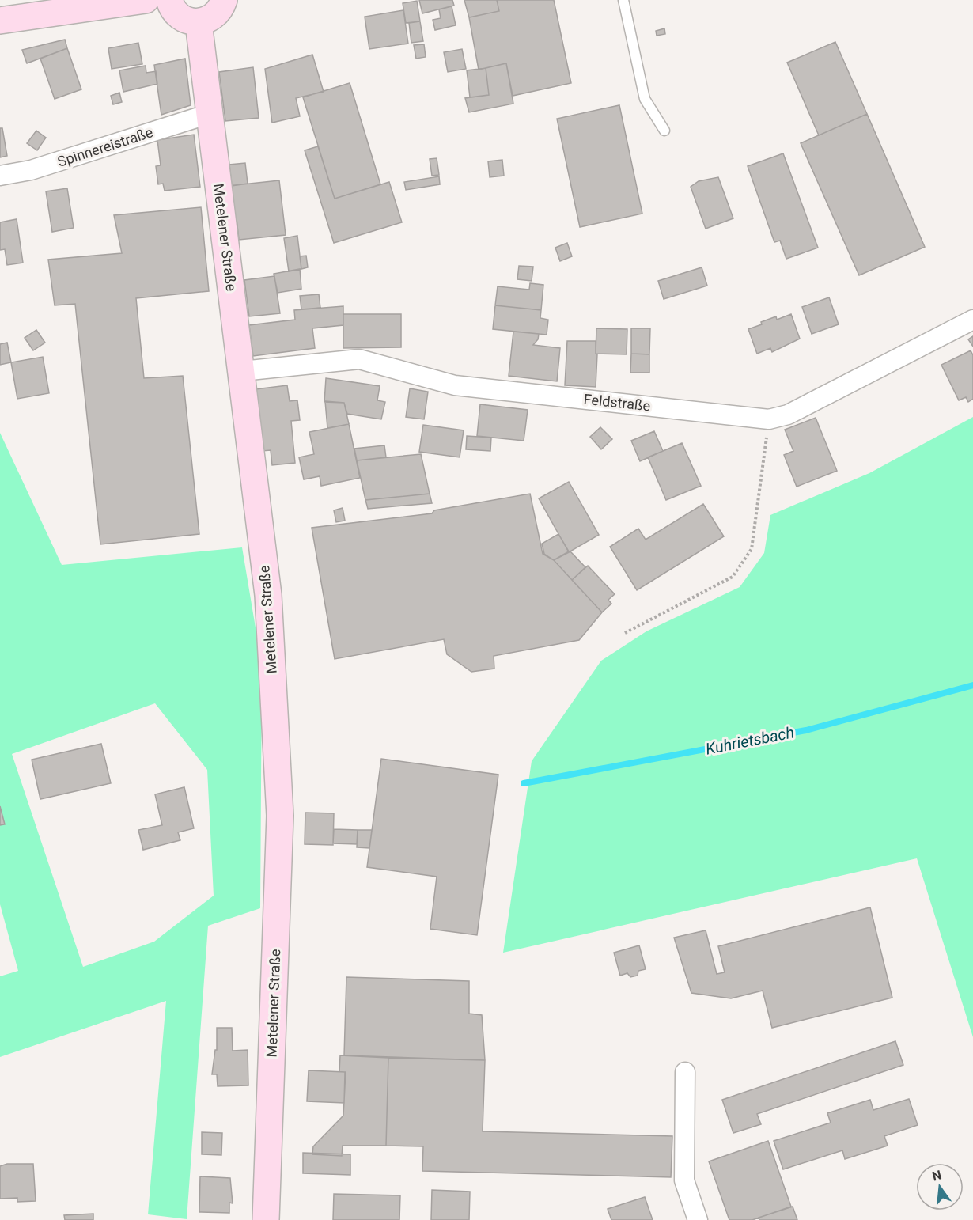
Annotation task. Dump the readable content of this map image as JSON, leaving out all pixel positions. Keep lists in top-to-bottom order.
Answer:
{
  "streets": {
    "main road": ["Metelener Straße"],
    "street": ["Spinnereistraße", "Feldstraße"]
  },
  "crossings": [
    ["Spinnereistraße", "Metelener Straße"],
    ["Metelener Straße", "Feldstraße"]
  ],
  "water": ["Kuhrietsbach"],
  "north": "top"
}
